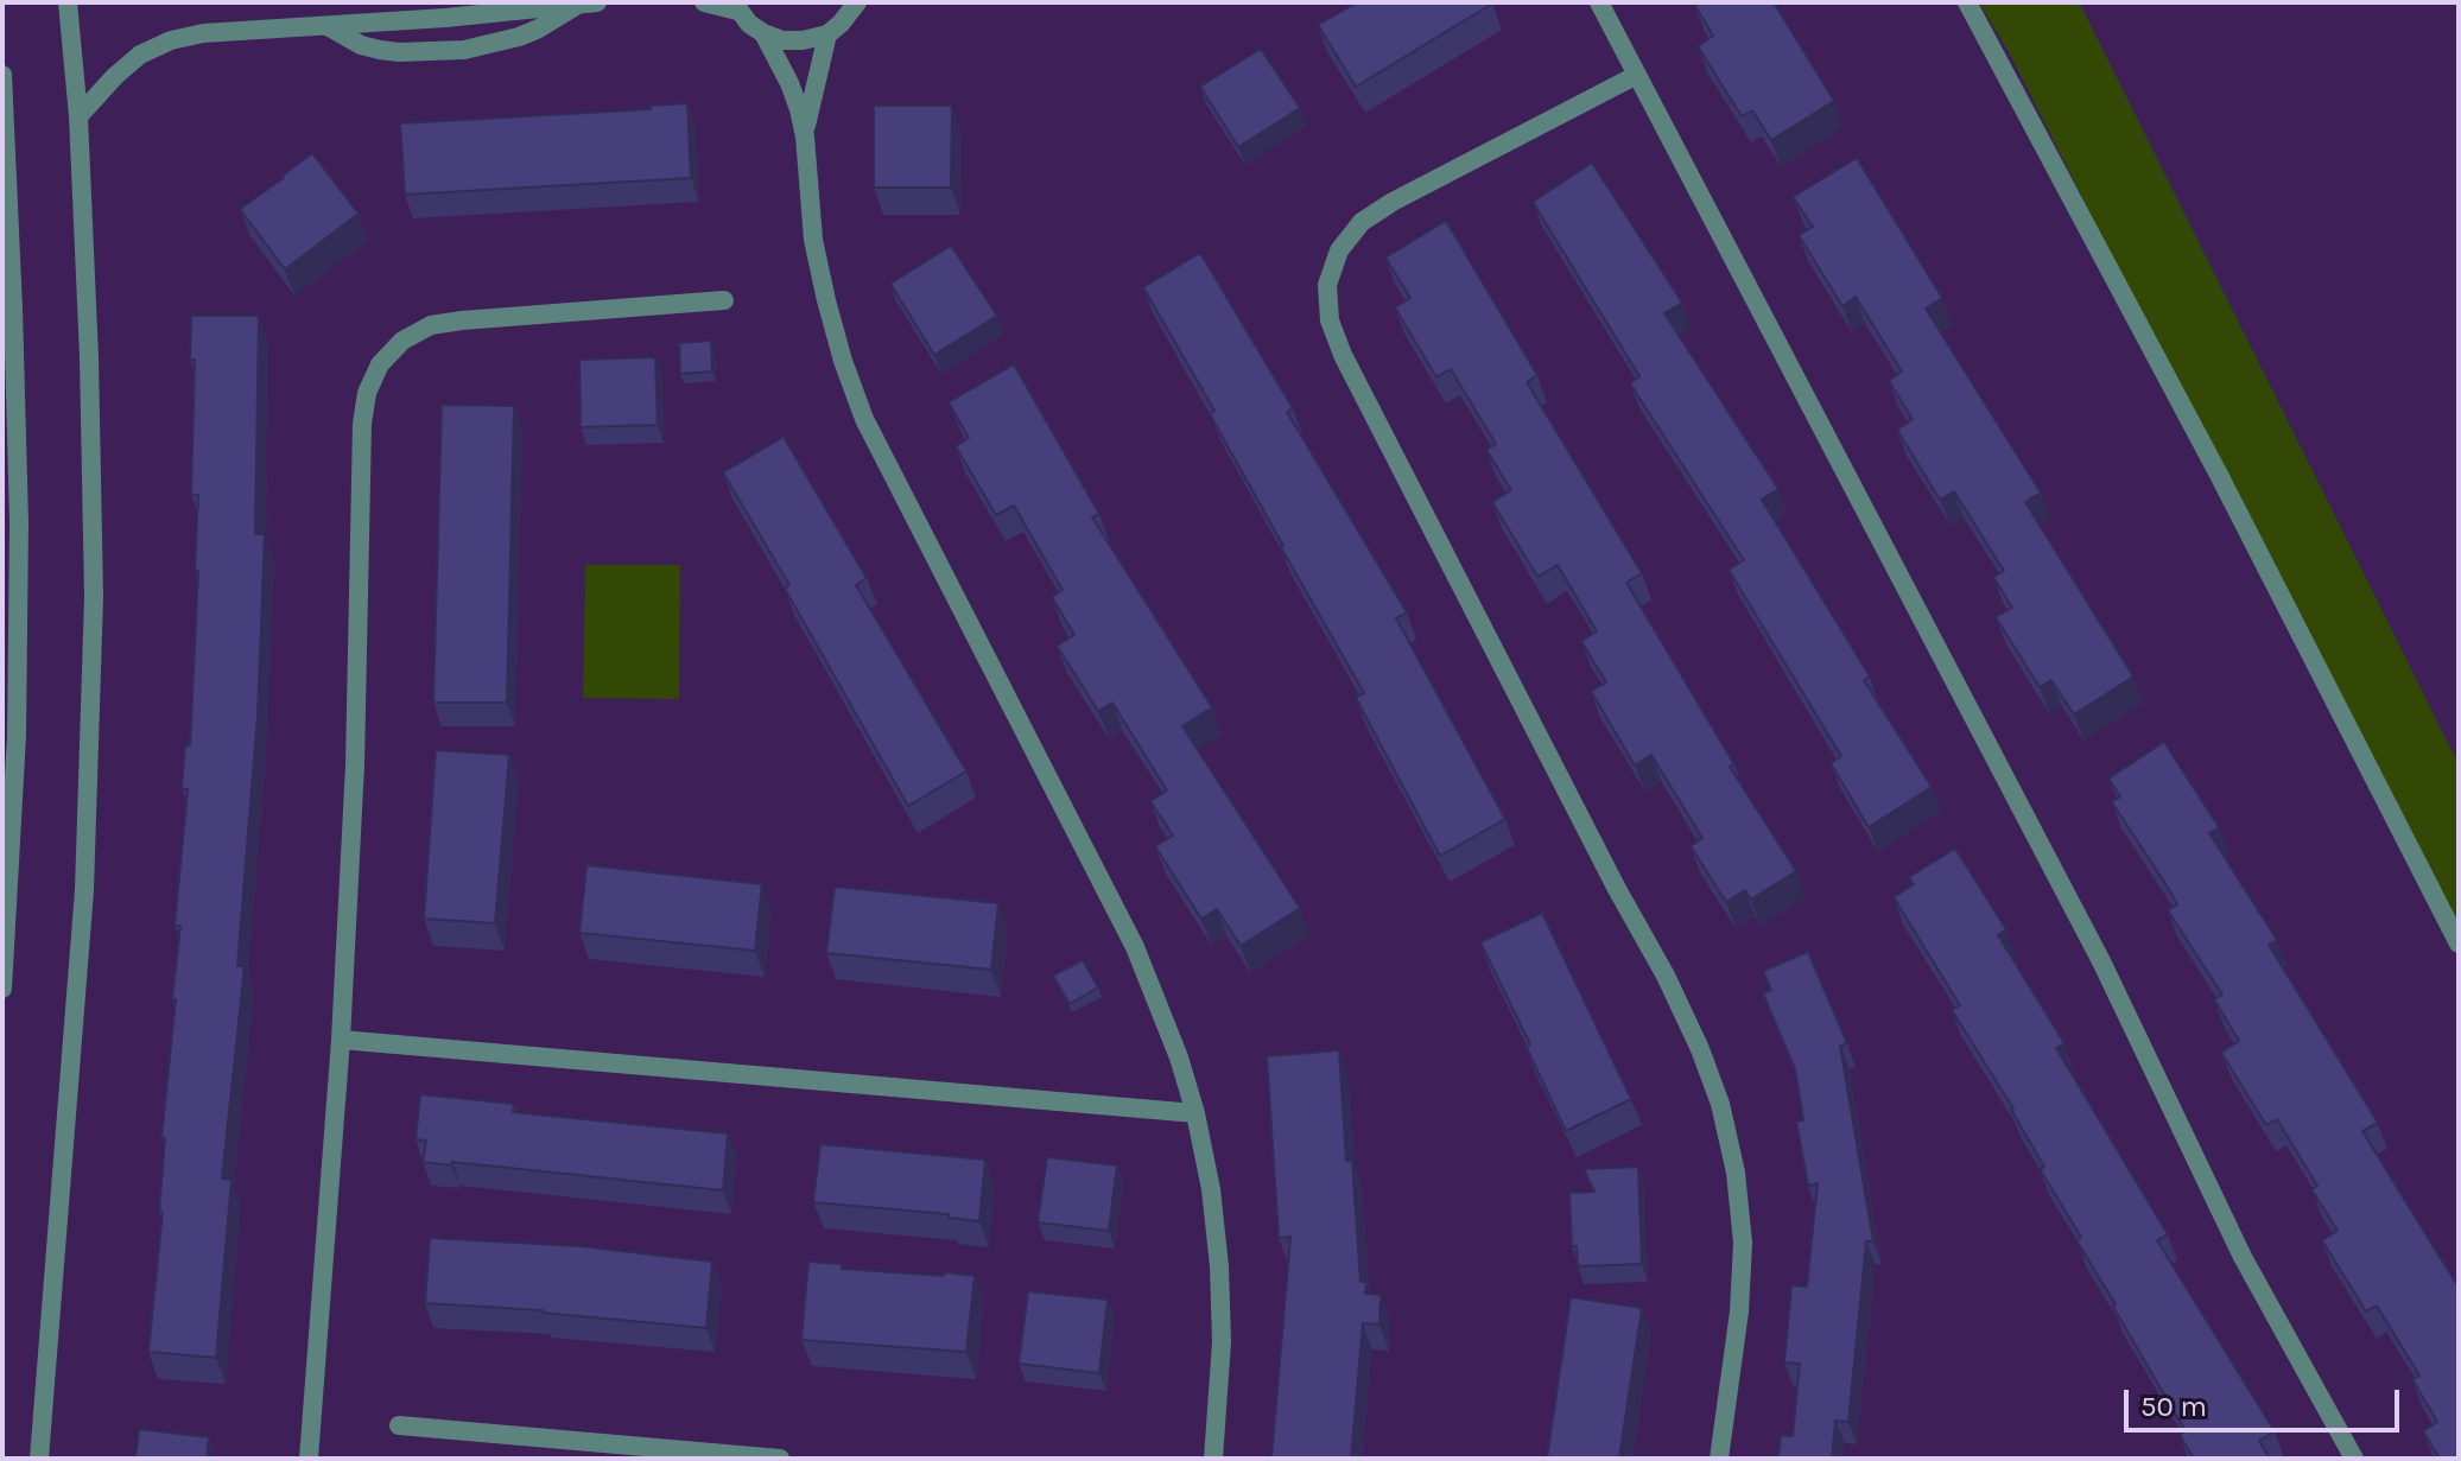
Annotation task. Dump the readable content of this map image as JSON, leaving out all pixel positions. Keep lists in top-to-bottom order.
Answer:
{
  "scale_bar": "50 m"
}
